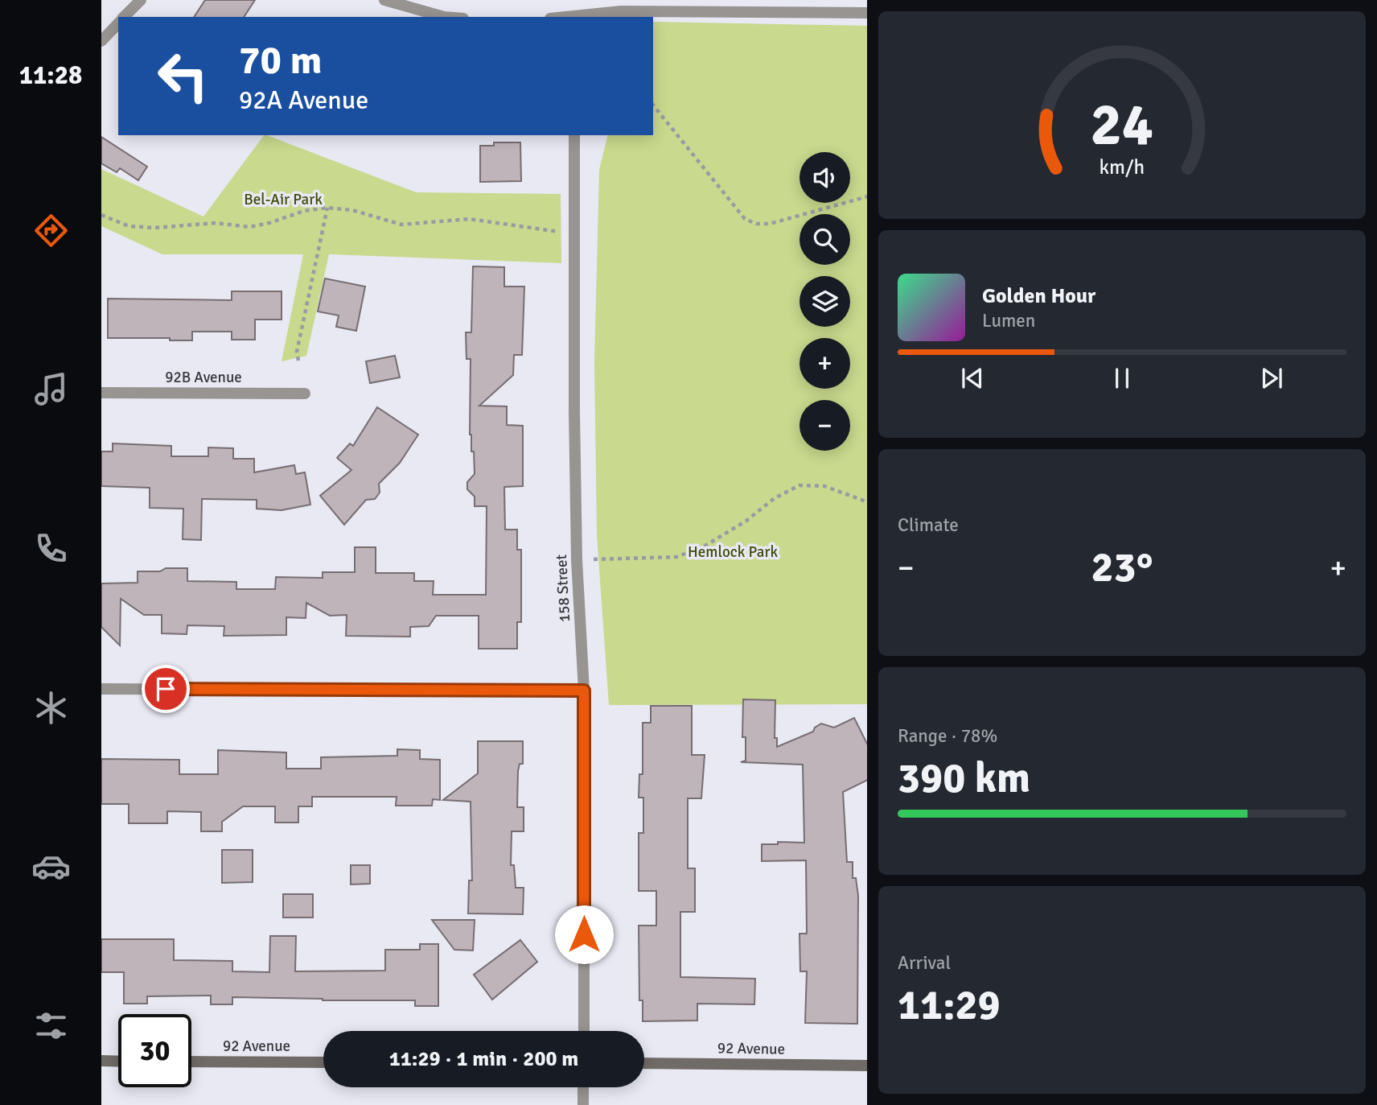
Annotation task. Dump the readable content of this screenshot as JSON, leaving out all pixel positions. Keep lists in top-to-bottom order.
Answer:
{
  "streets": {
    "street": ["92B Avenue", "158 Street", "92 Avenue"]
  },
  "parks": ["Bel-Air Park", "Hemlock Park"],
  "page": {
    "tabs": "11:28",
    "turn": ["70 m", "92A Avenue"],
    "map_buttons": ["+", "−"],
    "song": ["Golden Hour", "Lumen"],
    "tile": [
      "Climate",
      ["Range · 78%", "390 km"],
      ["Arrival", "11:29"]
    ],
    "heat": ["−", "23°", "+"],
    "limit": "30",
    "trip": "11:29 · 1 min · 200 m",
    "gauge": ["24", "km/h"]
  }
}
